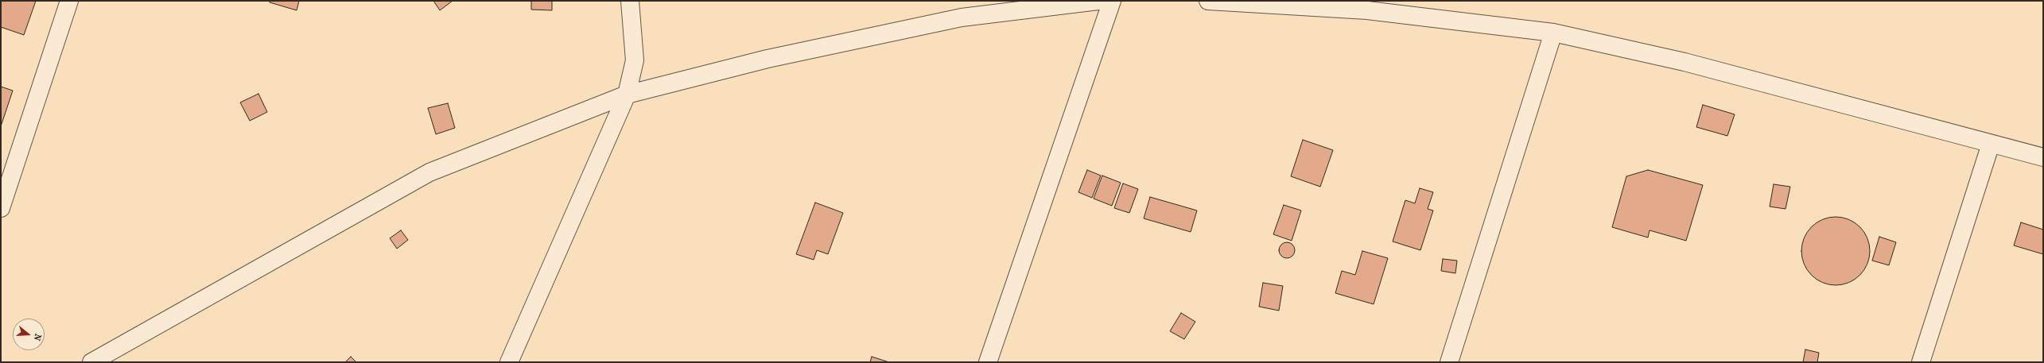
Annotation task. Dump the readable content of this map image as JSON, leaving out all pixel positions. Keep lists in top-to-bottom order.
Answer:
{
  "north": "right"
}
